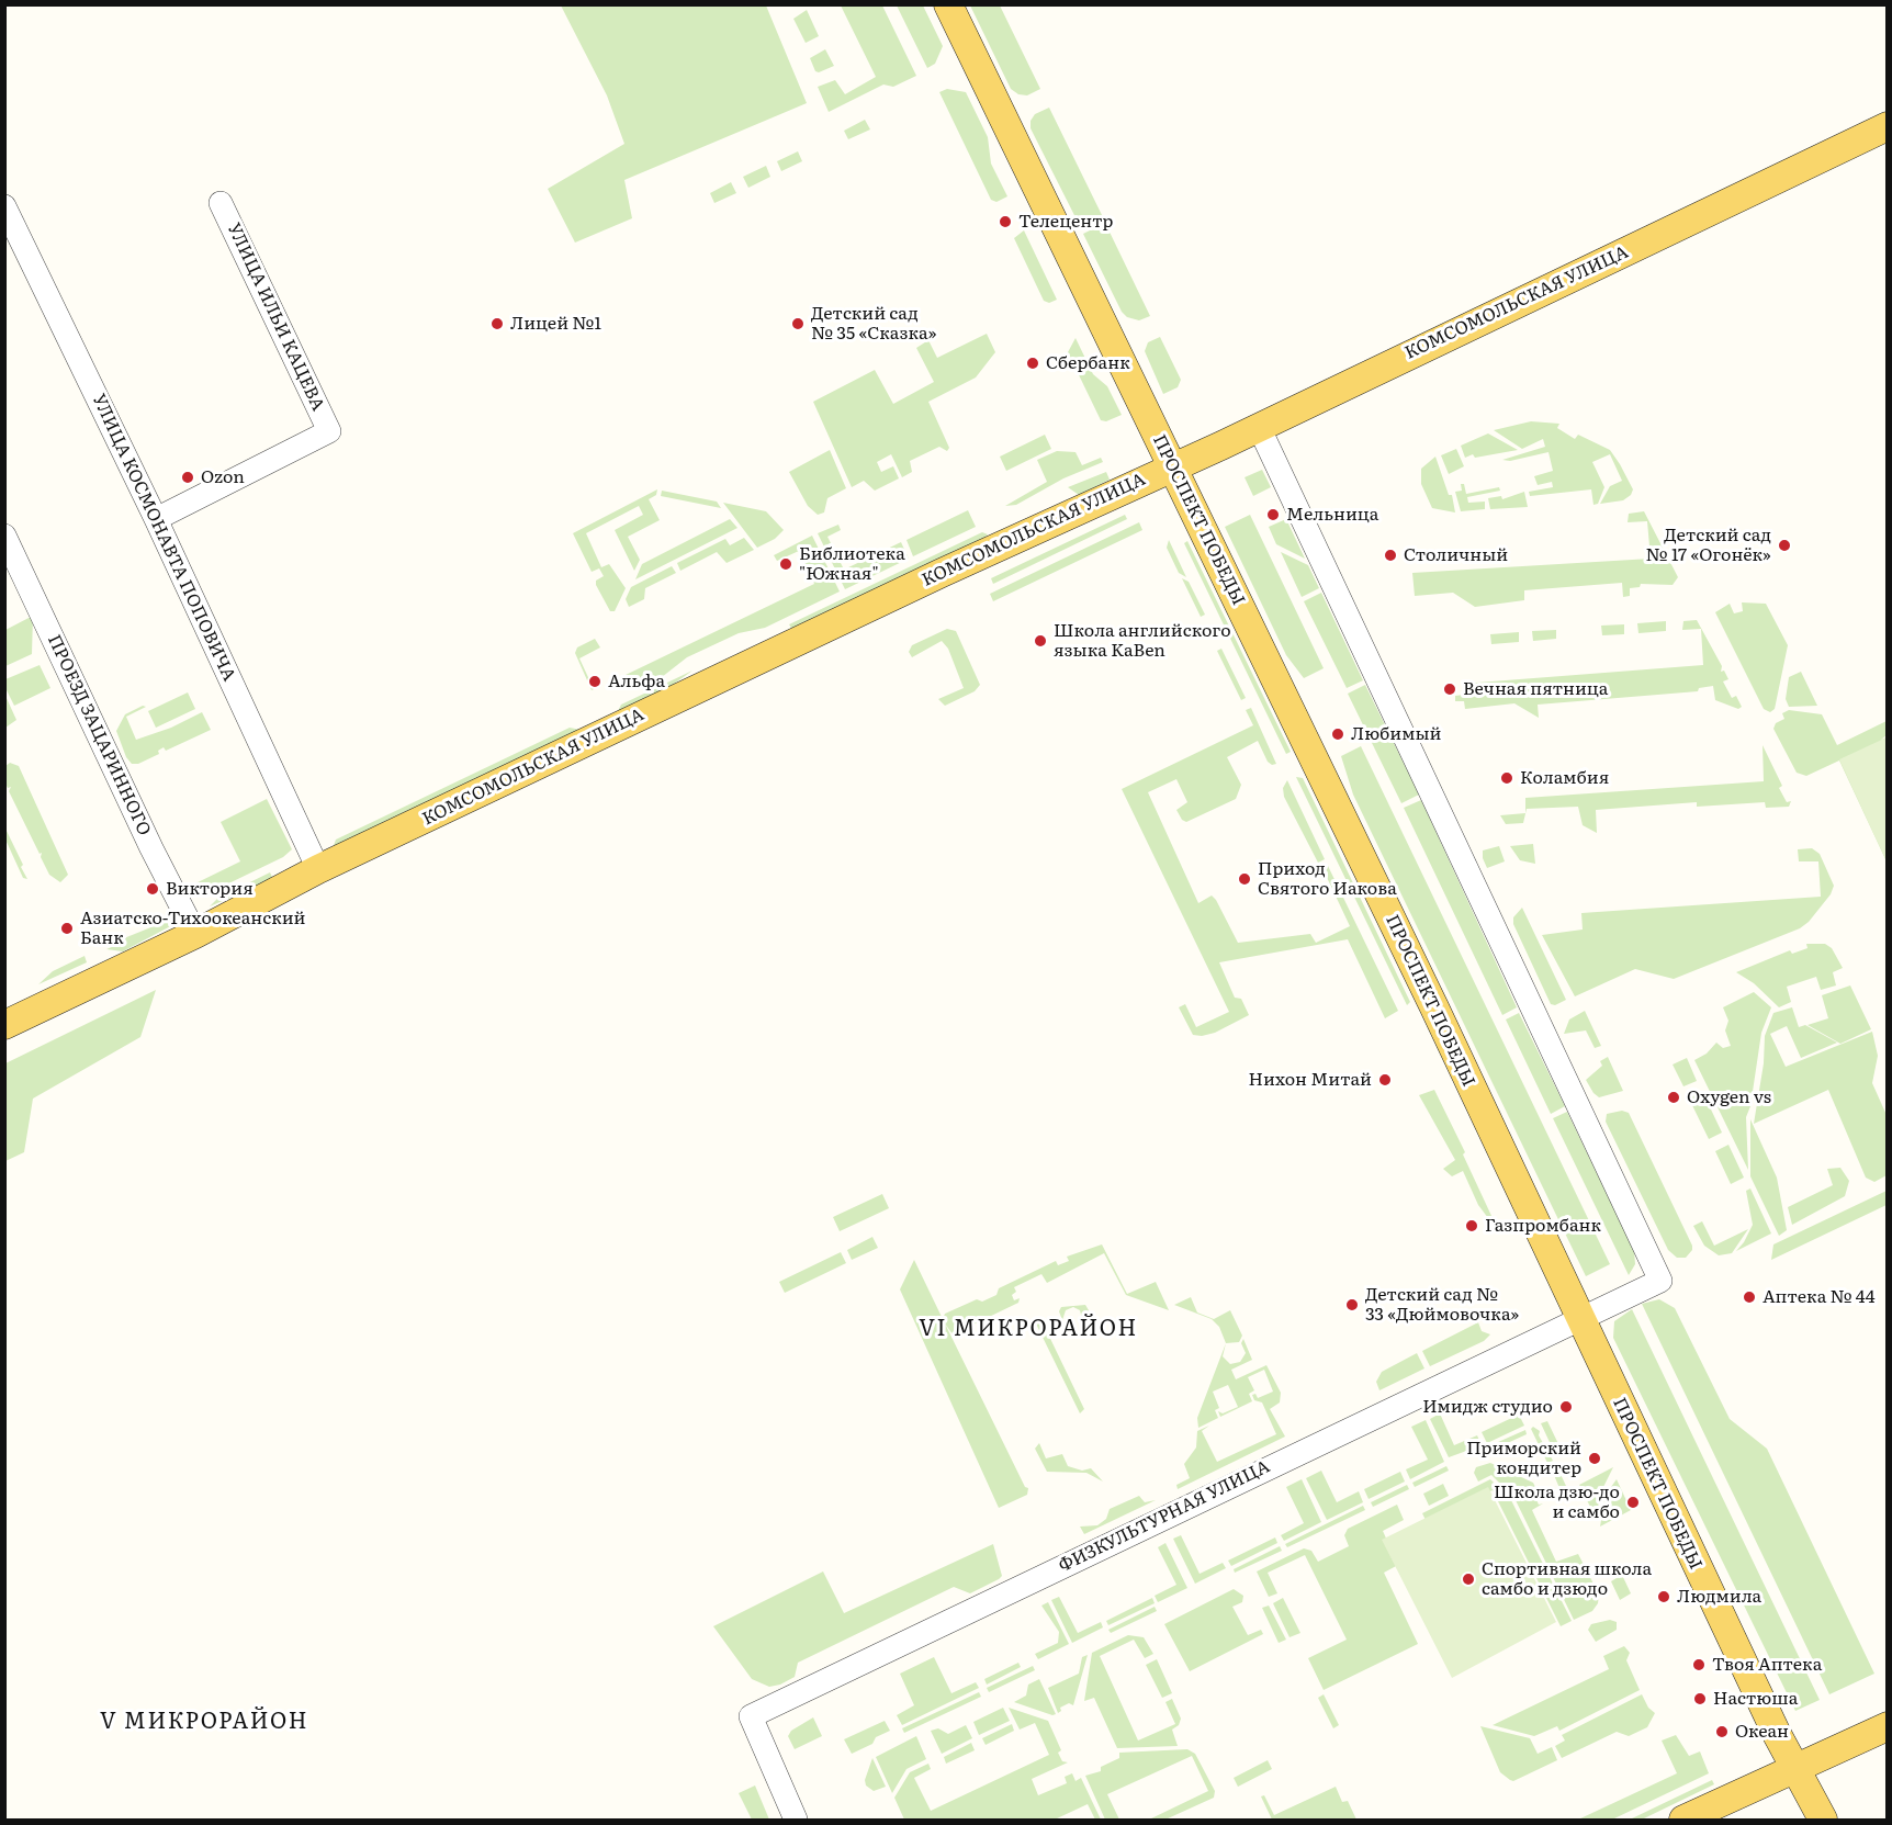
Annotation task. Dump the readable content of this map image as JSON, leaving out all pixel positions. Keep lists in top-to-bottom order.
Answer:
{
  "streets": {
    "main road": ["КОМСОМОЛЬСКАЯ УЛИЦА", "ПРОСПЕКТ ПОБЕДЫ"],
    "street": [
      "УЛИЦА ИЛЬИ КАЦЕВА",
      "УЛИЦА КОСМОНАВТА ПОПОВИЧА",
      "ПРОЕЗД ЗАЦАРИННОГО",
      "ФИЗКУЛЬТУРНАЯ УЛИЦА"
    ]
  },
  "crossings": [
    ["КОМСОМОЛЬСКАЯ УЛИЦА", "ПРОСПЕКТ ПОБЕДЫ"],
    ["КОМСОМОЛЬСКАЯ УЛИЦА", "УЛИЦА КОСМОНАВТА ПОПОВИЧА"],
    ["КОМСОМОЛЬСКАЯ УЛИЦА", "ПРОЕЗД ЗАЦАРИННОГО"],
    ["КОМСОМОЛЬСКАЯ УЛИЦА", "ФИЗКУЛЬТУРНАЯ УЛИЦА"],
    ["УЛИЦА ИЛЬИ КАЦЕВА", "УЛИЦА КОСМОНАВТА ПОПОВИЧА"],
    ["ПРОСПЕКТ ПОБЕДЫ", "ФИЗКУЛЬТУРНАЯ УЛИЦА"]
  ],
  "districts": ["VI МИКРОРАЙОН", "V МИКРОРАЙОН"],
  "places": [
    "Телецентр",
    "Лицей №1",
    "Детский сад № 35 «Сказка»",
    "Сбербанк",
    "Ozon",
    "Мельница",
    "Детский сад № 17 «Огонёк»",
    "Столичный",
    "Библиотека \"Южная\"",
    "Школа английского языка KaBen",
    "Альфа",
    "Вечная пятница",
    "Любимый",
    "Коламбия",
    "Приход Святого Иакова",
    "Виктория",
    "Азиатско-Тихоокеанский Банк",
    "Нихон Митай",
    "Oxygen vs",
    "Газпромбанк",
    "Аптека № 44",
    "Детский сад № 33 «Дюймовочка»",
    "Имидж студио",
    "Приморский кондитер",
    "Школа дзю-до и самбо",
    "Спортивная школа самбо и дзюдо",
    "Людмила",
    "Твоя Аптека",
    "Настюша",
    "Океан"
  ]
}
